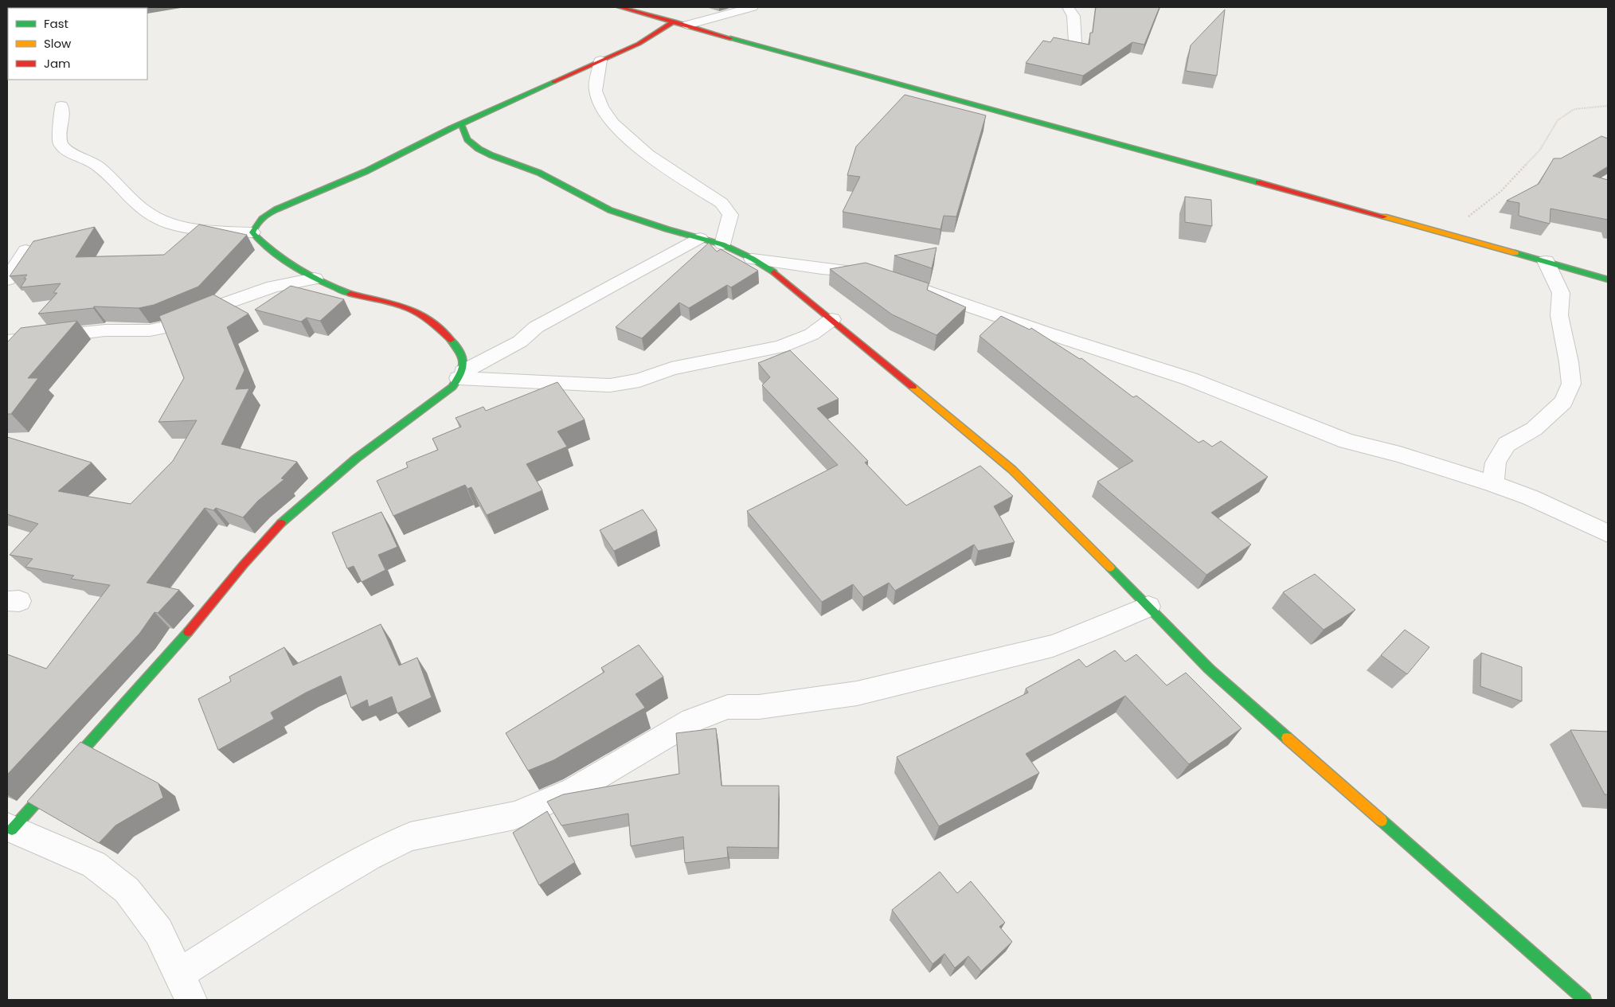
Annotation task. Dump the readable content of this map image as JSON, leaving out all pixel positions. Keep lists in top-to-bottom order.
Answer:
{
  "legend": ["Fast", "Slow", "Jam"]
}
